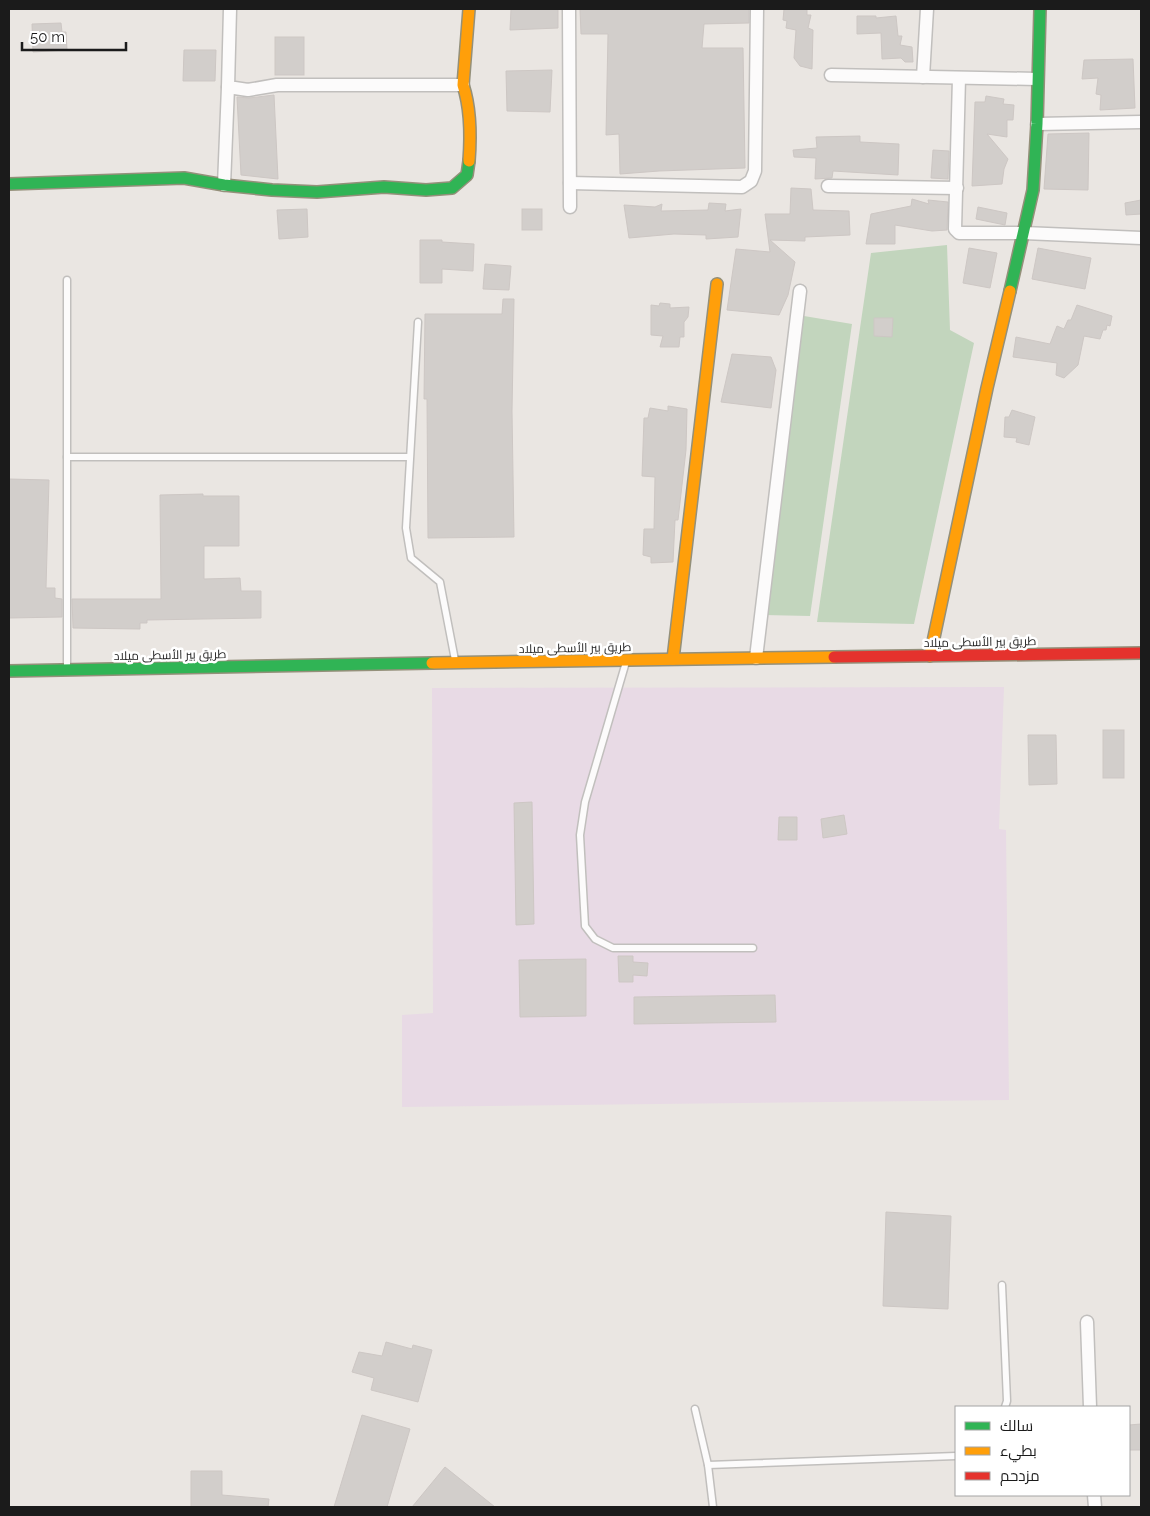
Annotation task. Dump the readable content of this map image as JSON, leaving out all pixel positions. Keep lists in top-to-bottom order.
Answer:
{
  "streets": {
    "street": ["طريق بير الأسطى ميلاد"]
  },
  "legend": ["سالك", "بطيء", "مزدحم"],
  "scale_bar": "50 m"
}
